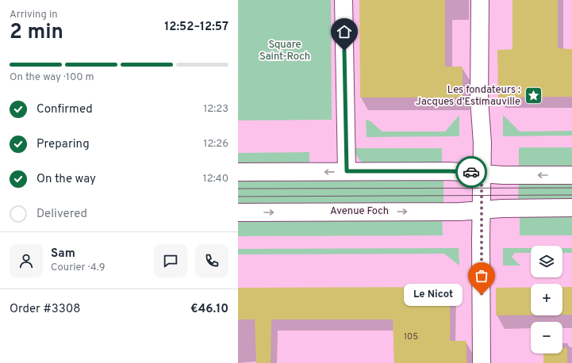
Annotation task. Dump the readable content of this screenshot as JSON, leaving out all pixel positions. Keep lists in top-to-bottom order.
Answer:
{
  "streets": {
    "street": ["Avenue Foch"]
  },
  "parks": ["Square Saint-Roch"],
  "places": {
    "place": ["Les fondateurs : Jacques d’Estimauville"],
    "other": ["Le Nicot"]
  },
  "house_numbers": ["105"],
  "page": {
    "heading": ["2 min", "Arriving in", "12:52–12:57"],
    "panel": [
      "Sam",
      "Courier · 4.9",
      "Order #3308",
      "€46.10"
    ],
    "bar": "On the way · 100 m",
    "list": [
      ["Confirmed", "12:23"],
      ["Preparing", "12:26"],
      ["On the way", "12:40"],
      "Delivered"
    ],
    "map_buttons": ["+", "−"],
    "bubble": "Le Nicot"
  }
}
